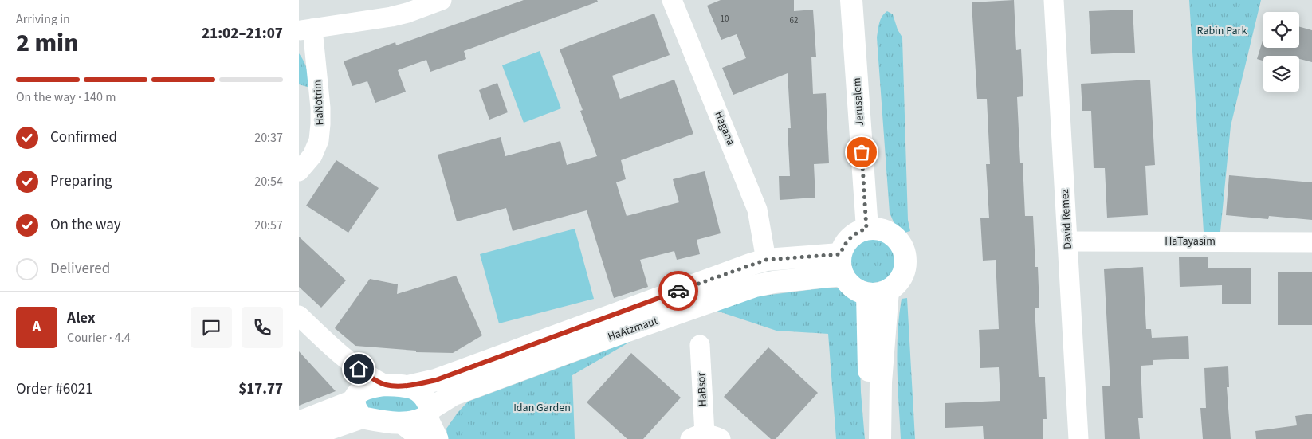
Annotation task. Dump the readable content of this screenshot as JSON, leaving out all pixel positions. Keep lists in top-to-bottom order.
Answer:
{
  "streets": {
    "street": [
      "Jerusalem",
      "HaNotrim",
      "Hagana",
      "David Remez",
      "HaTayasim",
      "HaAtzmaut",
      "HaBsor"
    ]
  },
  "crossings": [
    ["Jerusalem", "HaAtzmaut"],
    ["Hagana", "HaAtzmaut"],
    ["David Remez", "HaTayasim"]
  ],
  "parks": ["Rabin Park", "Idan Garden"],
  "house_numbers": ["10", "62"],
  "page": {
    "heading": ["2 min", "Arriving in", "21:02–21:07"],
    "panel": [
      "Alex",
      "Courier · 4.4",
      "Order #6021",
      "$17.77"
    ],
    "bar": "On the way · 140 m",
    "list": [
      ["Confirmed", "20:37"],
      ["Preparing", "20:54"],
      ["On the way", "20:57"],
      "Delivered"
    ],
    "round": "A"
  }
}
